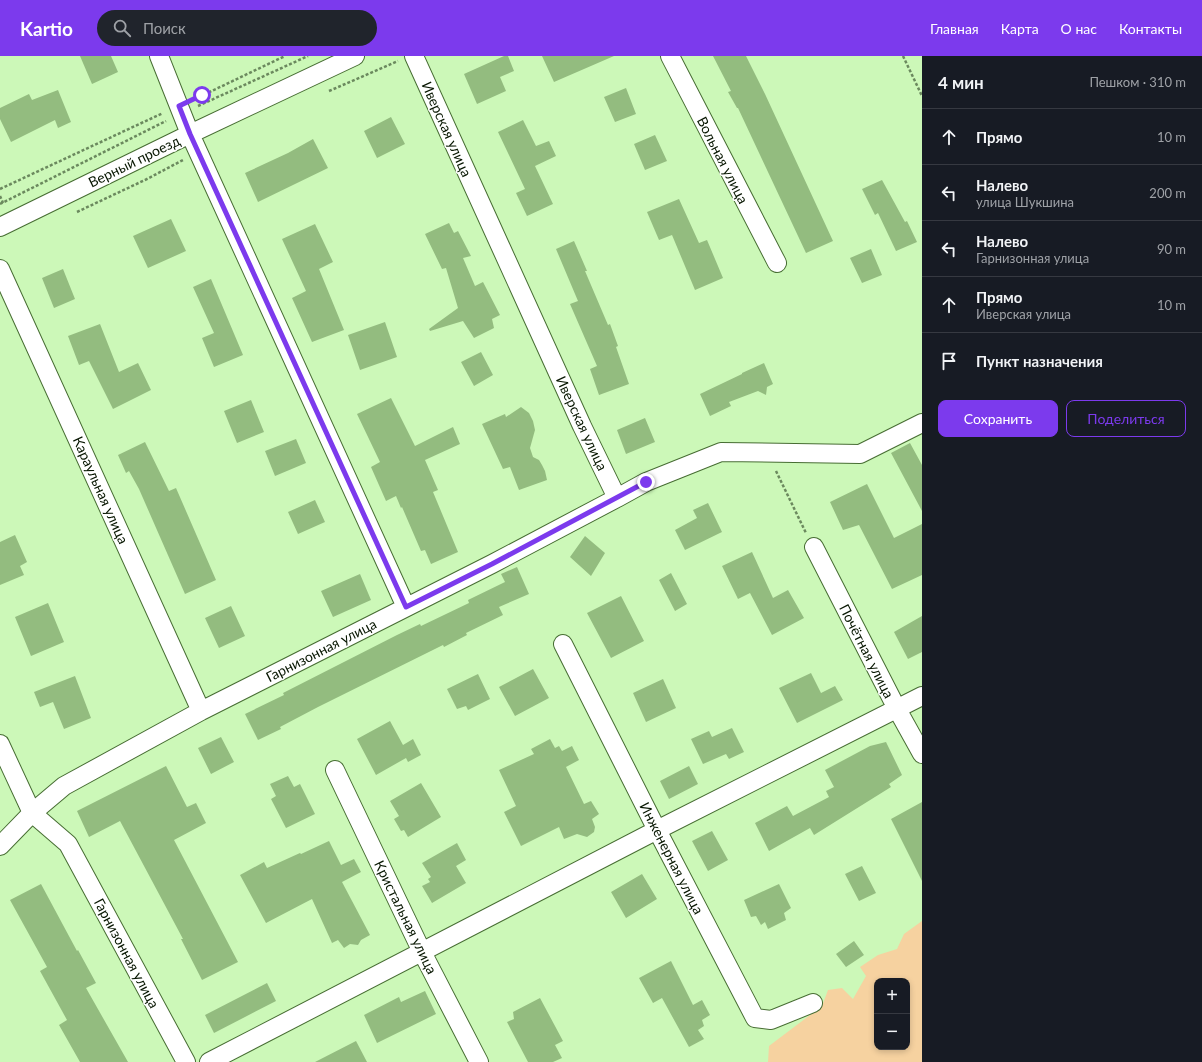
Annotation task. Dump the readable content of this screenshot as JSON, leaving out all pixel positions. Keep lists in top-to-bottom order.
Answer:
{
  "streets": {
    "street": [
      "Иверская улица",
      "Вольная улица",
      "Верный проезд",
      "Караульная улица",
      "Гарнизонная улица",
      "Почётная улица",
      "Инженерная улица",
      "Кристальная улица"
    ]
  },
  "crossings": [
    ["Иверская улица", "Гарнизонная улица"],
    ["Караульная улица", "Гарнизонная улица"]
  ],
  "page": {
    "header": "Kartio",
    "search": "Поиск",
    "nav": [
      "Главная",
      "Карта",
      "О нас",
      "Контакты"
    ],
    "heading": ["4 мин", "Пешком · 310 m"],
    "list": [
      ["Прямо", "10 m"],
      ["Налево", "улица Шукшина", "200 m"],
      ["Налево", "Гарнизонная улица", "90 m"],
      ["Прямо", "Иверская улица", "10 m"],
      "Пункт назначения"
    ],
    "buttons": ["Сохранить", "Поделиться"],
    "map_buttons": ["+", "−"]
  }
}
